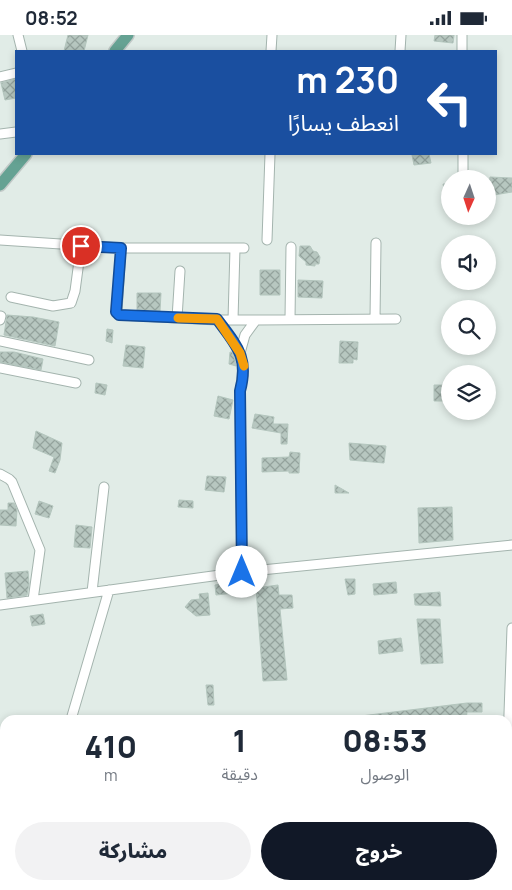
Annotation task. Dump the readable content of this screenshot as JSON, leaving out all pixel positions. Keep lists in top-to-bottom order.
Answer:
{
  "north": "bottom",
  "page": {
    "status": "08:52",
    "turn": ["230 m", "انعطف يسارًا"],
    "eta": [
      "08:53",
      "الوصول",
      "1",
      "دقيقة",
      "410",
      "m"
    ],
    "buttons": ["خروج", "مشاركة"]
  }
}
